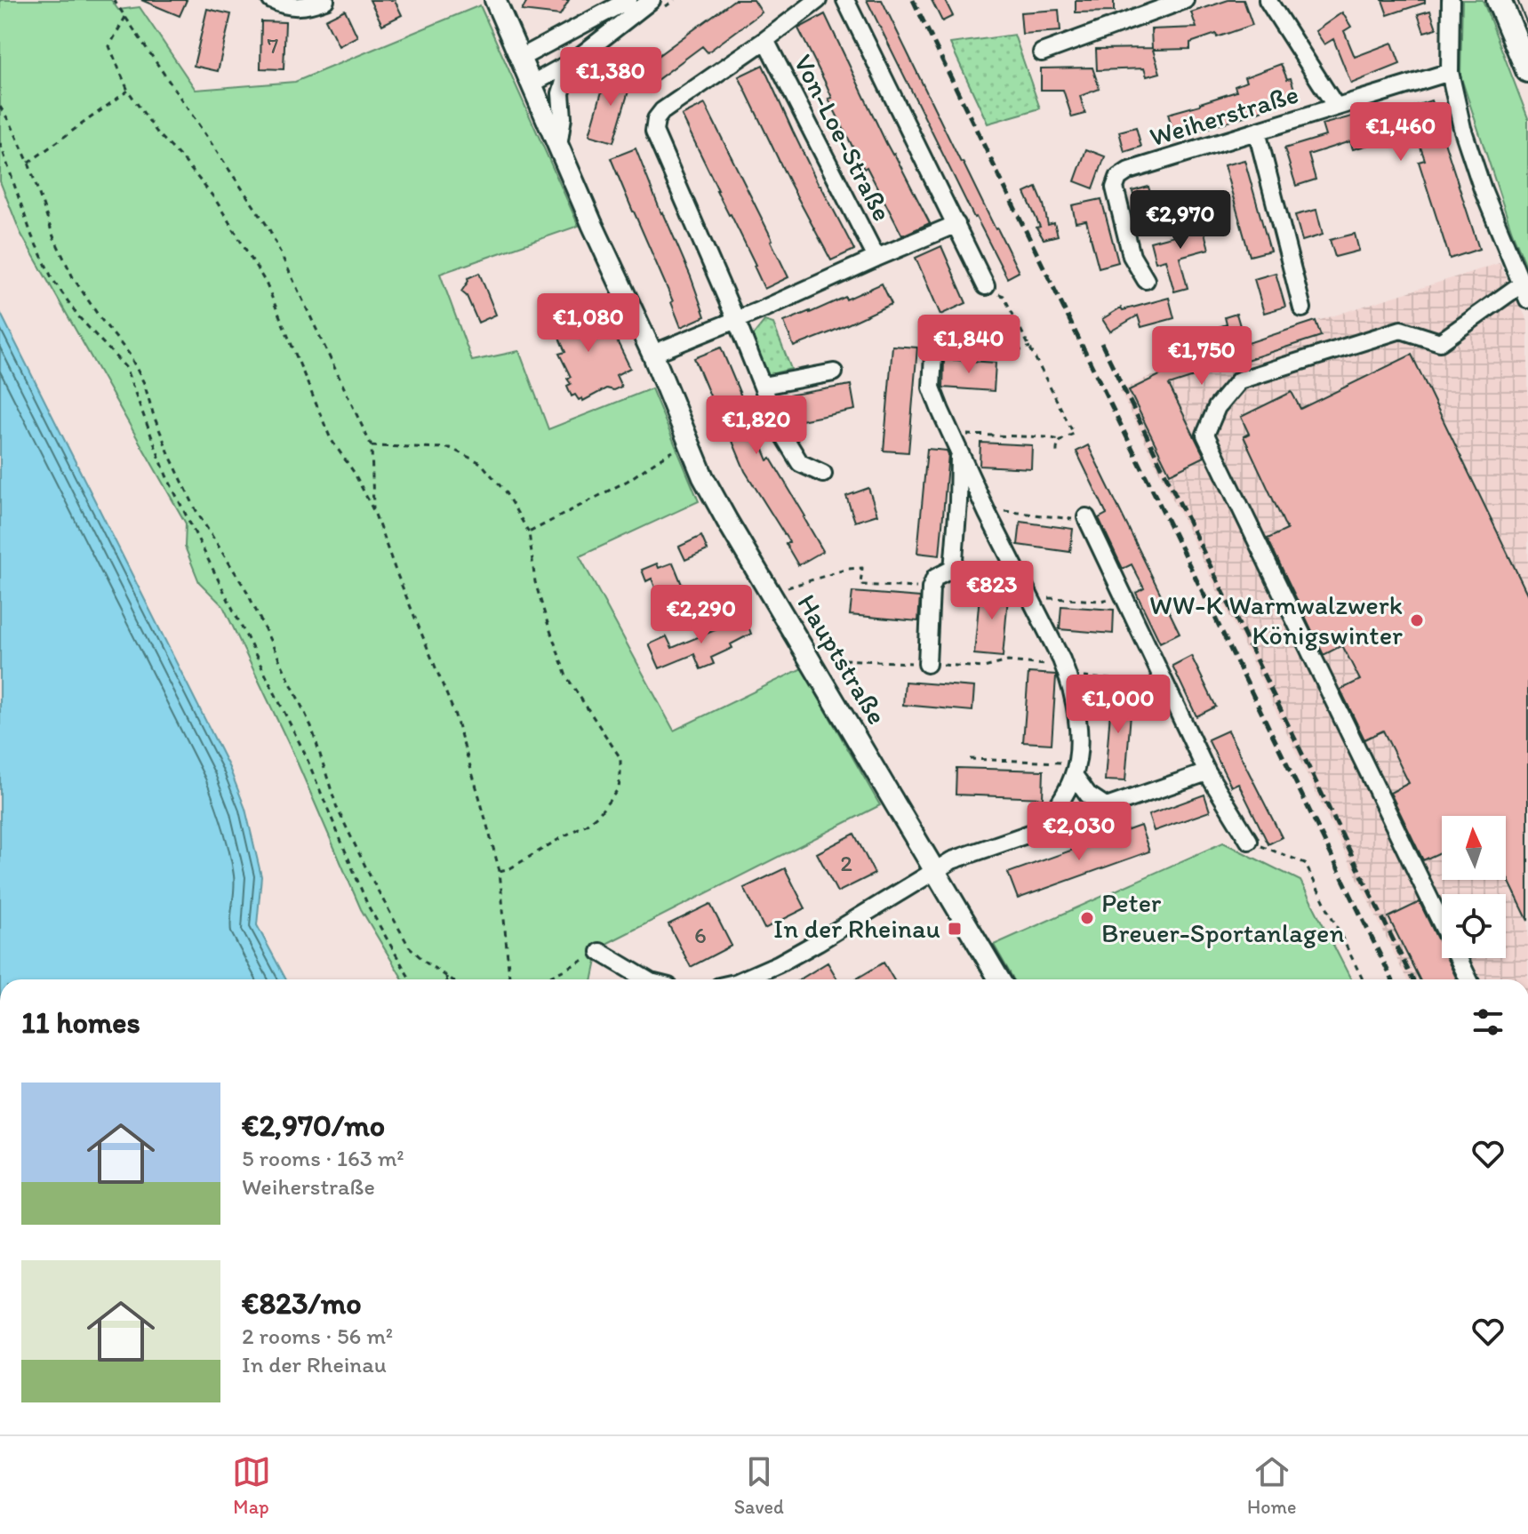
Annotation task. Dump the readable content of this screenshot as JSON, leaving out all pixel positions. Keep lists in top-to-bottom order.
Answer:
{
  "streets": {
    "main road": ["Hauptstraße"],
    "street": ["Weiherstraße", "Von-Loe-Straße"]
  },
  "crossings": [
    ["Von-Loe-Straße", "Hauptstraße"]
  ],
  "places": {
    "other": ["WW-K Warmwalzwerk Königswinter", "Peter Breuer-Sportanlagen"],
    "transit": ["In der Rheinau"]
  },
  "house_numbers": ["7", "2", "6"],
  "north": "top",
  "page": {
    "price": [
      "€1,380",
      "€1,460",
      "€2,970",
      "€1,080",
      "€1,840",
      "€1,750",
      "€1,820",
      "€823",
      "€2,290",
      "€1,000",
      "€2,030"
    ],
    "heading": "11 homes",
    "list": [
      {
        "name": "€2,970/mo",
        "note": "5 rooms · 163 m² · Weiherstraße"
      },
      {
        "name": "€823/mo",
        "note": "2 rooms · 56 m² · In der Rheinau"
      }
    ],
    "tabs": ["Map", "Saved", "Home"]
  }
}
